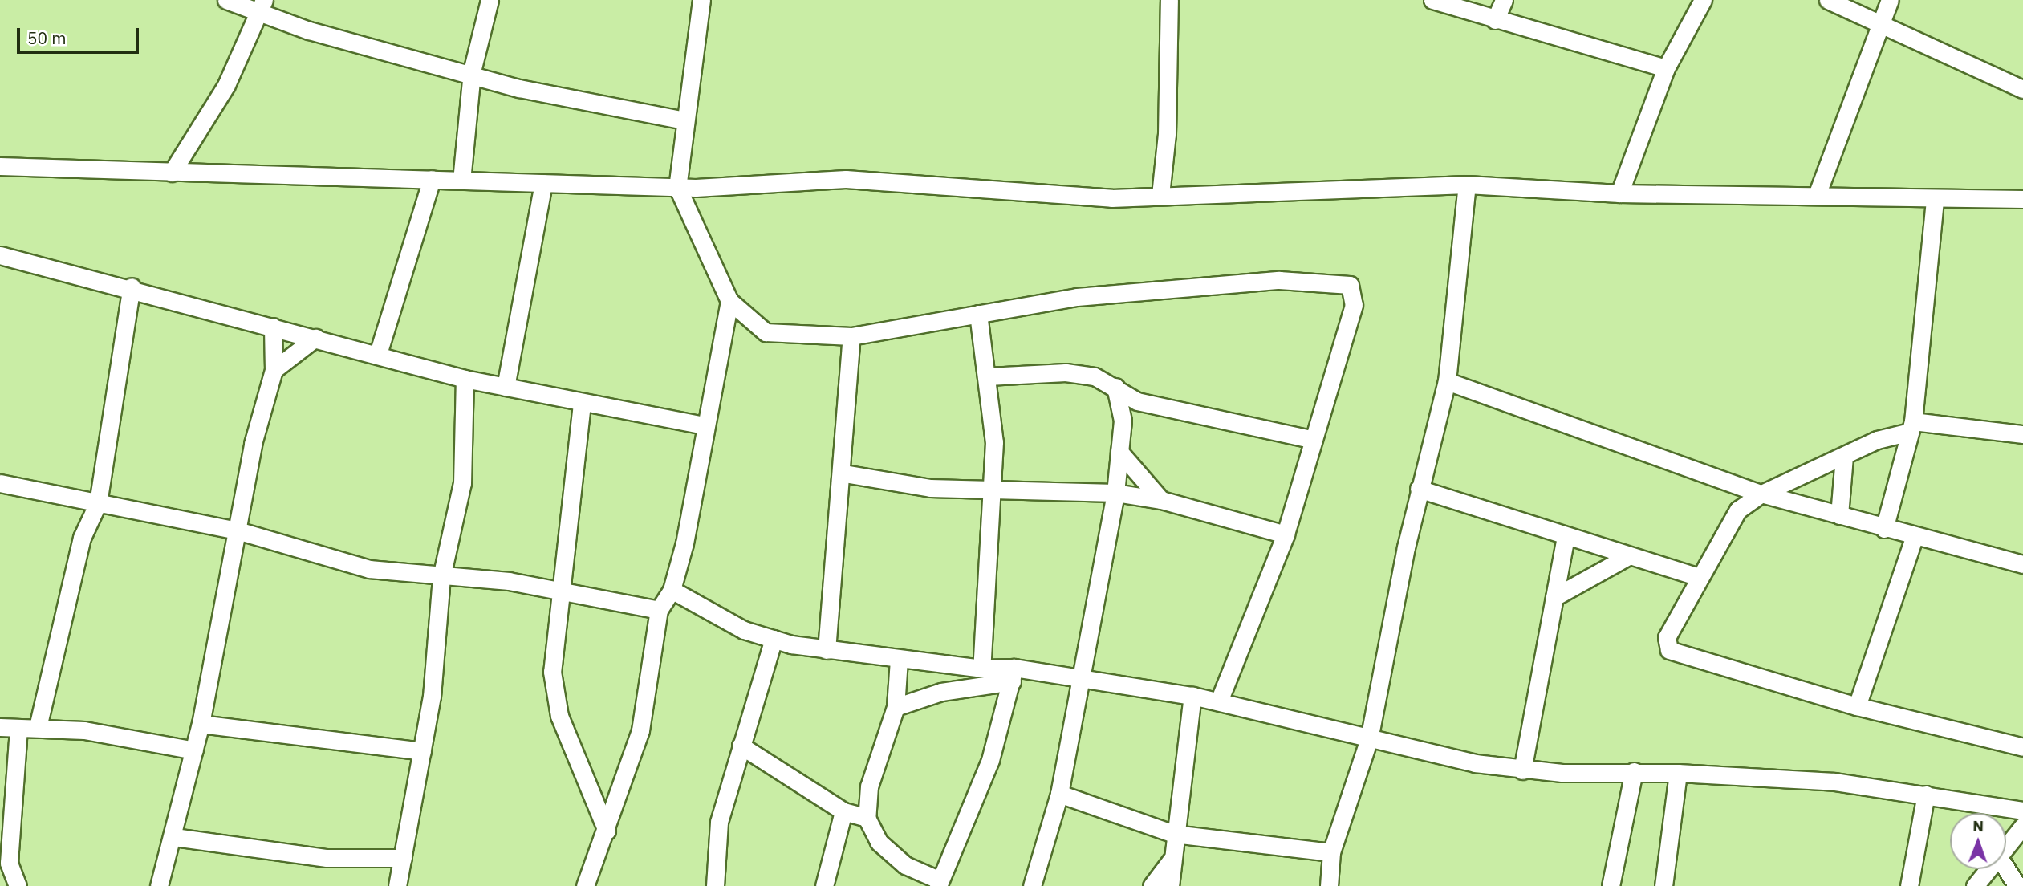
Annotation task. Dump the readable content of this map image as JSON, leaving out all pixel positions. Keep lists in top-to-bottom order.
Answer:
{
  "scale_bar": "50 m",
  "north": "top"
}
